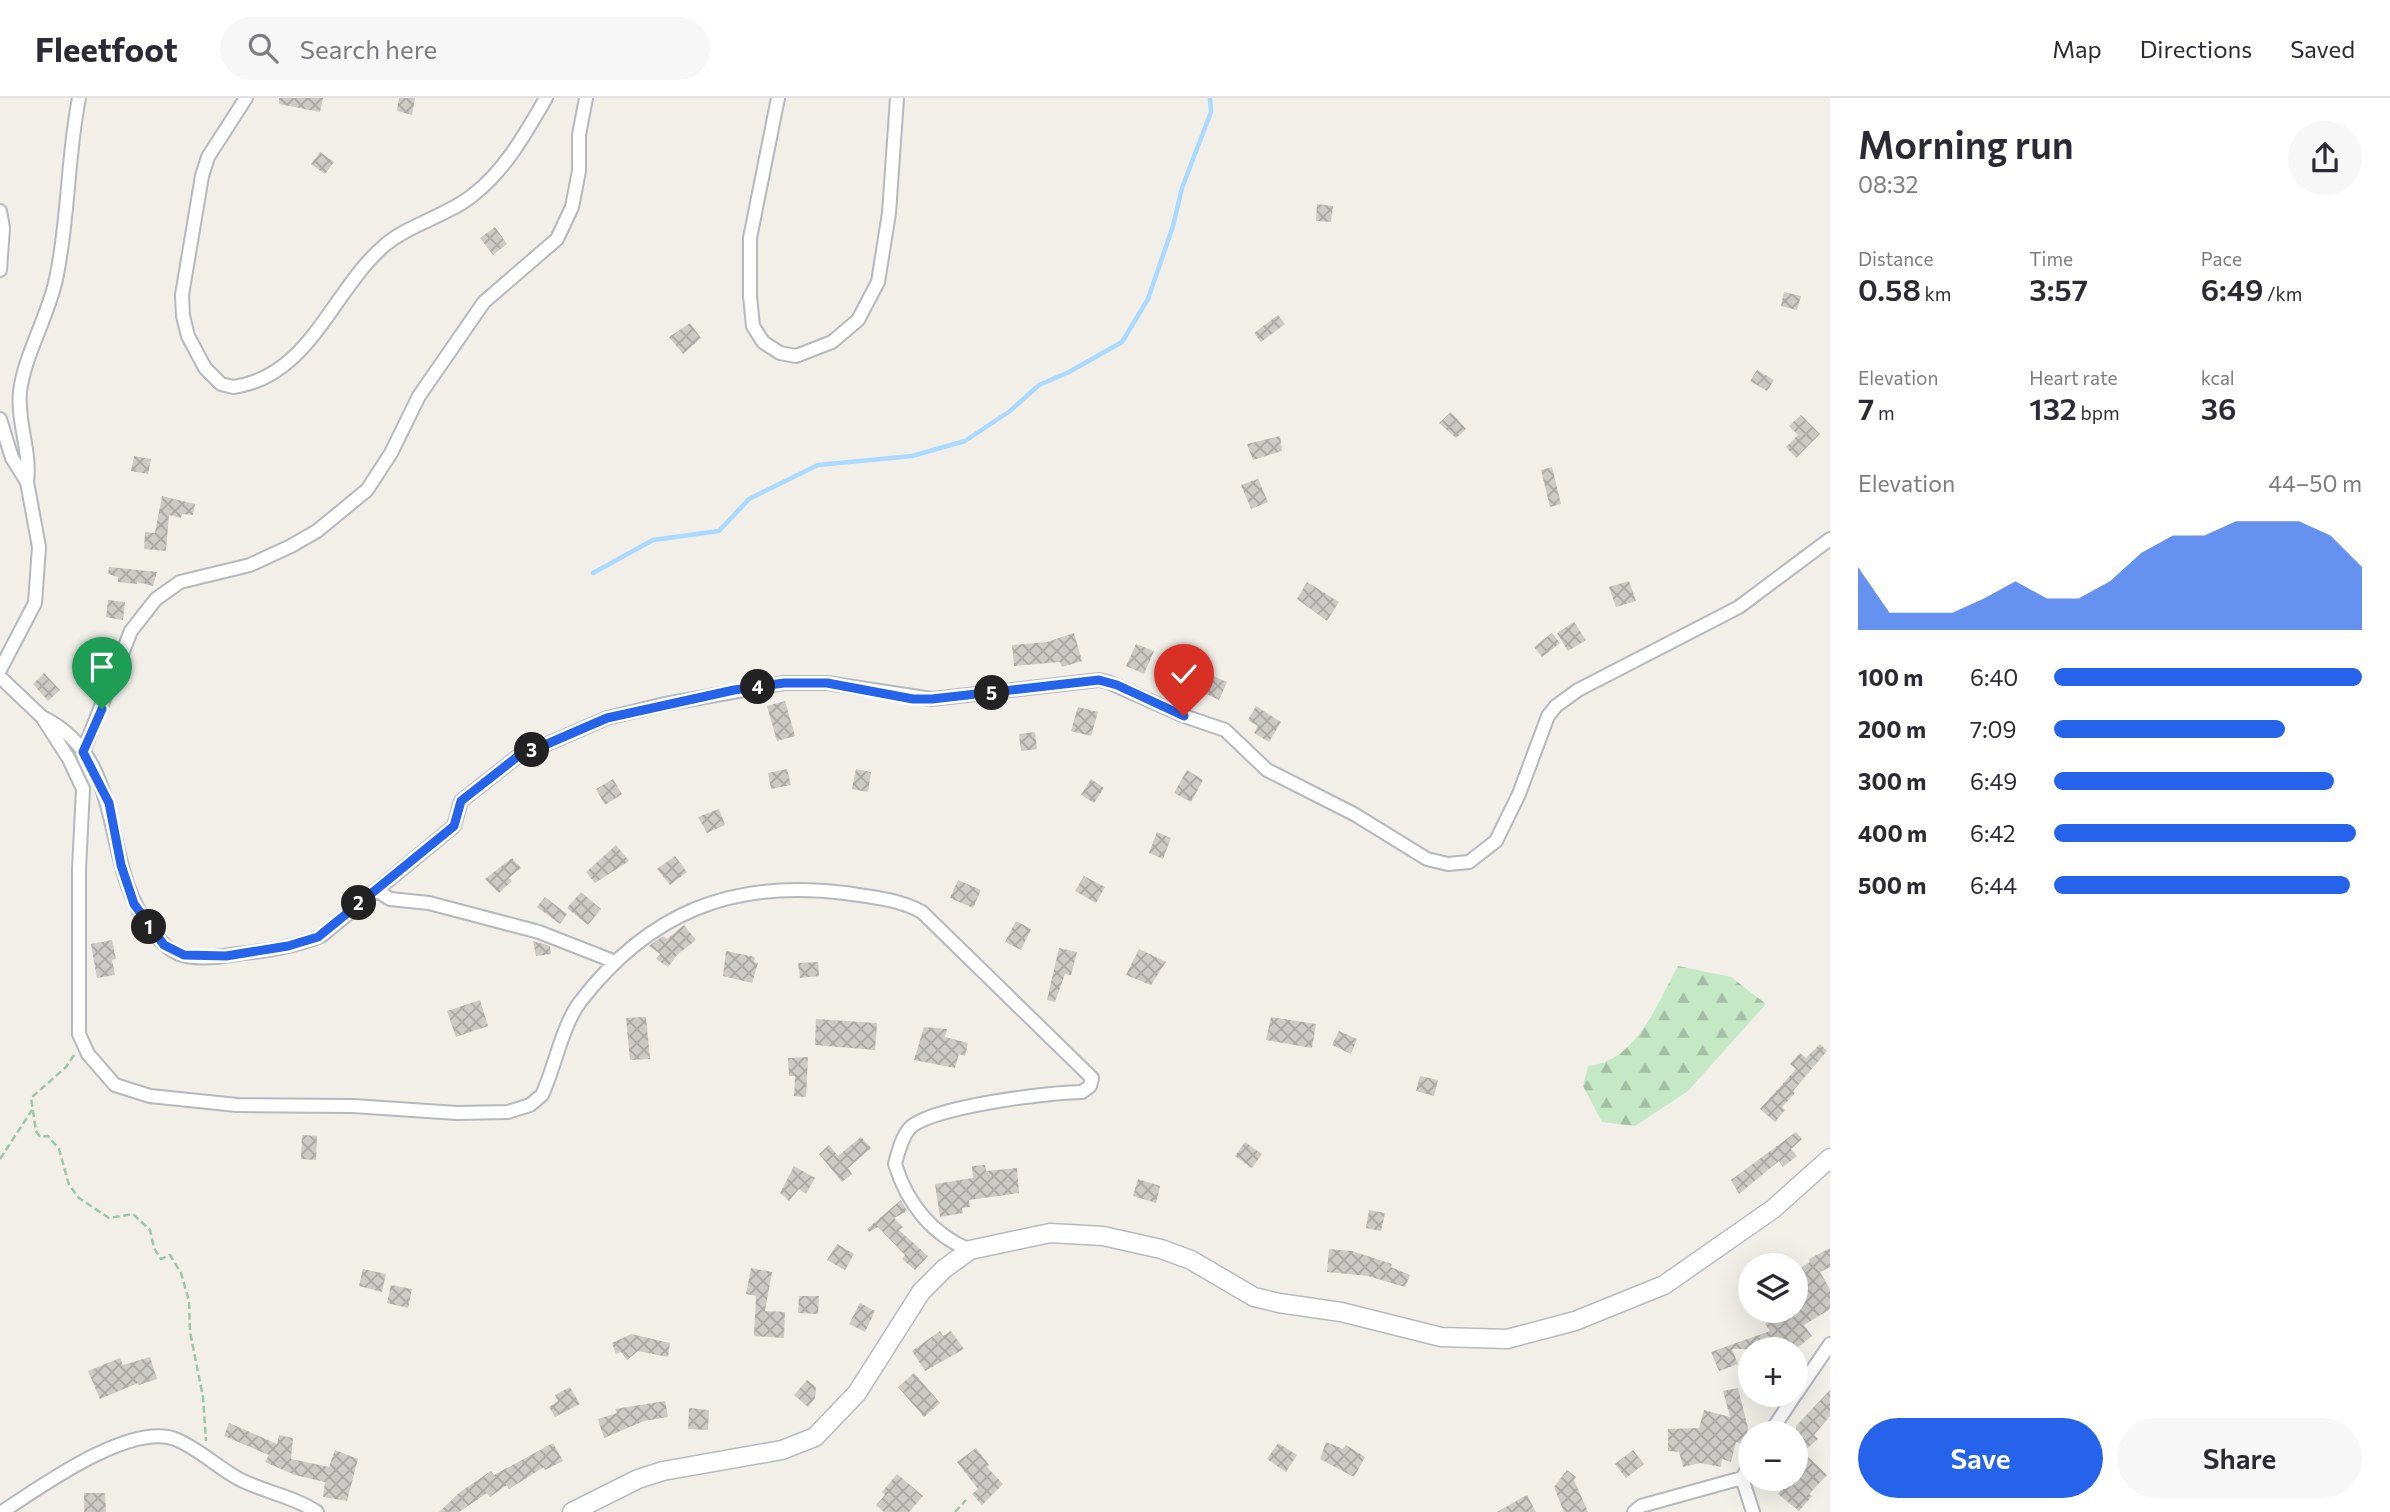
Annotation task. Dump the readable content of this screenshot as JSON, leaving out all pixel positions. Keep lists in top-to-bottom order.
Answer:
{
  "page": {
    "header": "Fleetfoot",
    "search": "Search here",
    "nav": ["Map", "Directions", "Saved"],
    "heading": ["Morning run", "08:32"],
    "stats": [
      ["Distance", "0.58 km"],
      ["Time", "3:57"],
      ["Pace", "6:49 /km"],
      ["Elevation", "7 m"],
      ["Heart rate", "132 bpm"],
      ["kcal", "36"]
    ],
    "chart": ["Elevation", "44–50 m"],
    "list": [
      {
        "name": "100 m",
        "note": "6:40"
      },
      {
        "name": "200 m",
        "note": "7:09"
      },
      {
        "name": "300 m",
        "note": "6:49"
      },
      {
        "name": "400 m",
        "note": "6:42"
      },
      {
        "name": "500 m",
        "note": "6:44"
      }
    ],
    "pins": [
      "4",
      "5",
      "3",
      "2",
      "1"
    ],
    "map_buttons": ["+", "−"],
    "buttons": ["Save", "Share"]
  }
}
